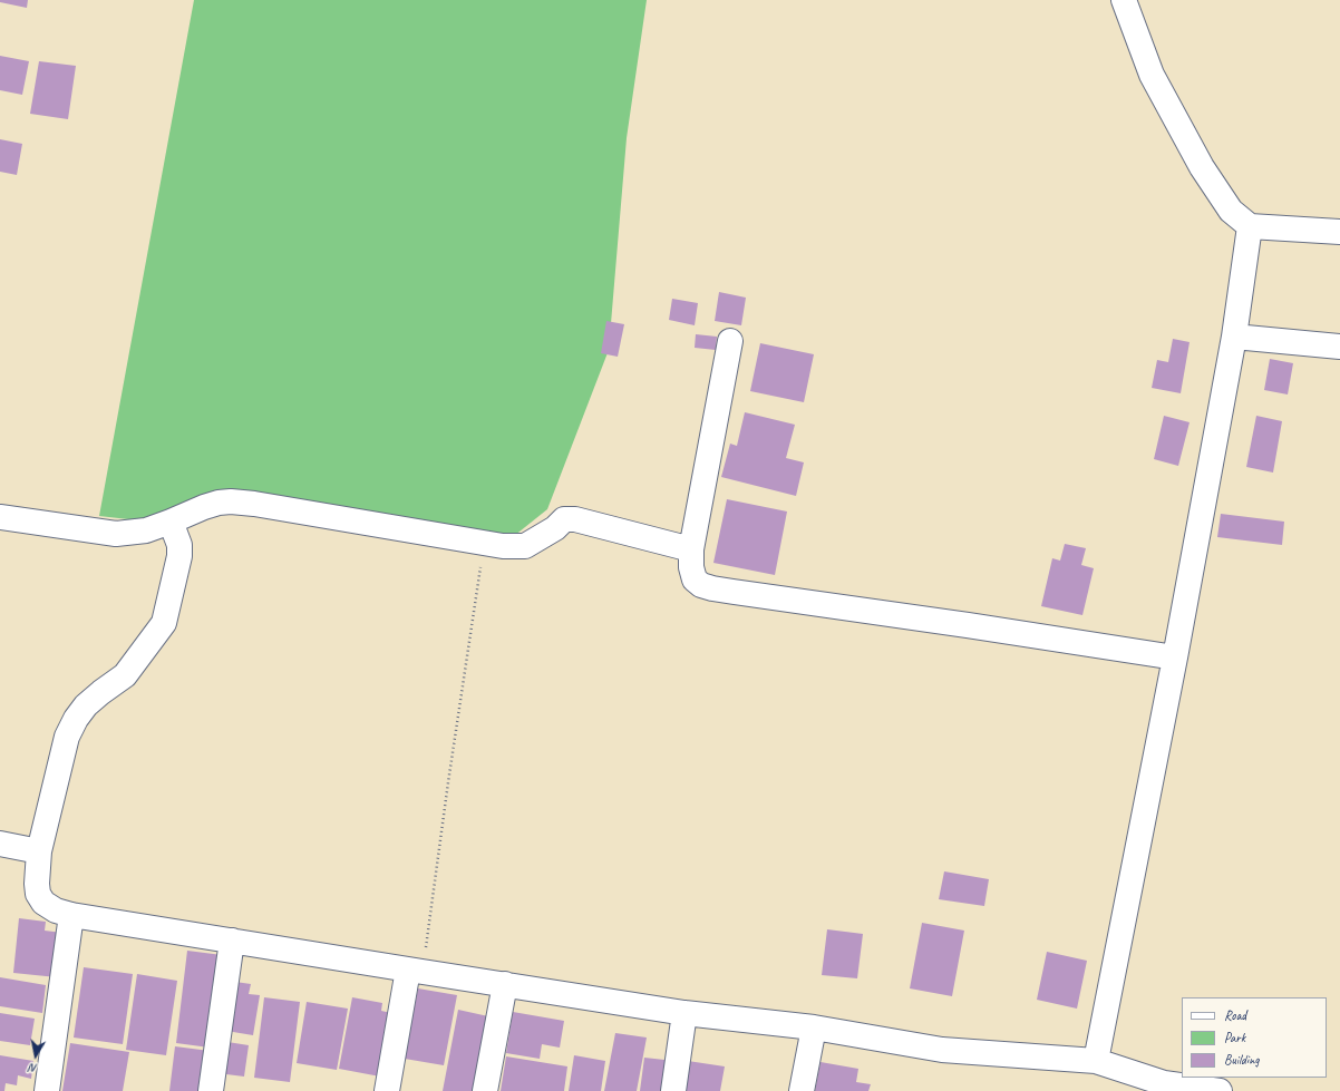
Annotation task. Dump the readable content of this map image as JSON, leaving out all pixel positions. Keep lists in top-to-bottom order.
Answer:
{
  "legend": ["Road", "Park", "Building"],
  "north": "bottom"
}
